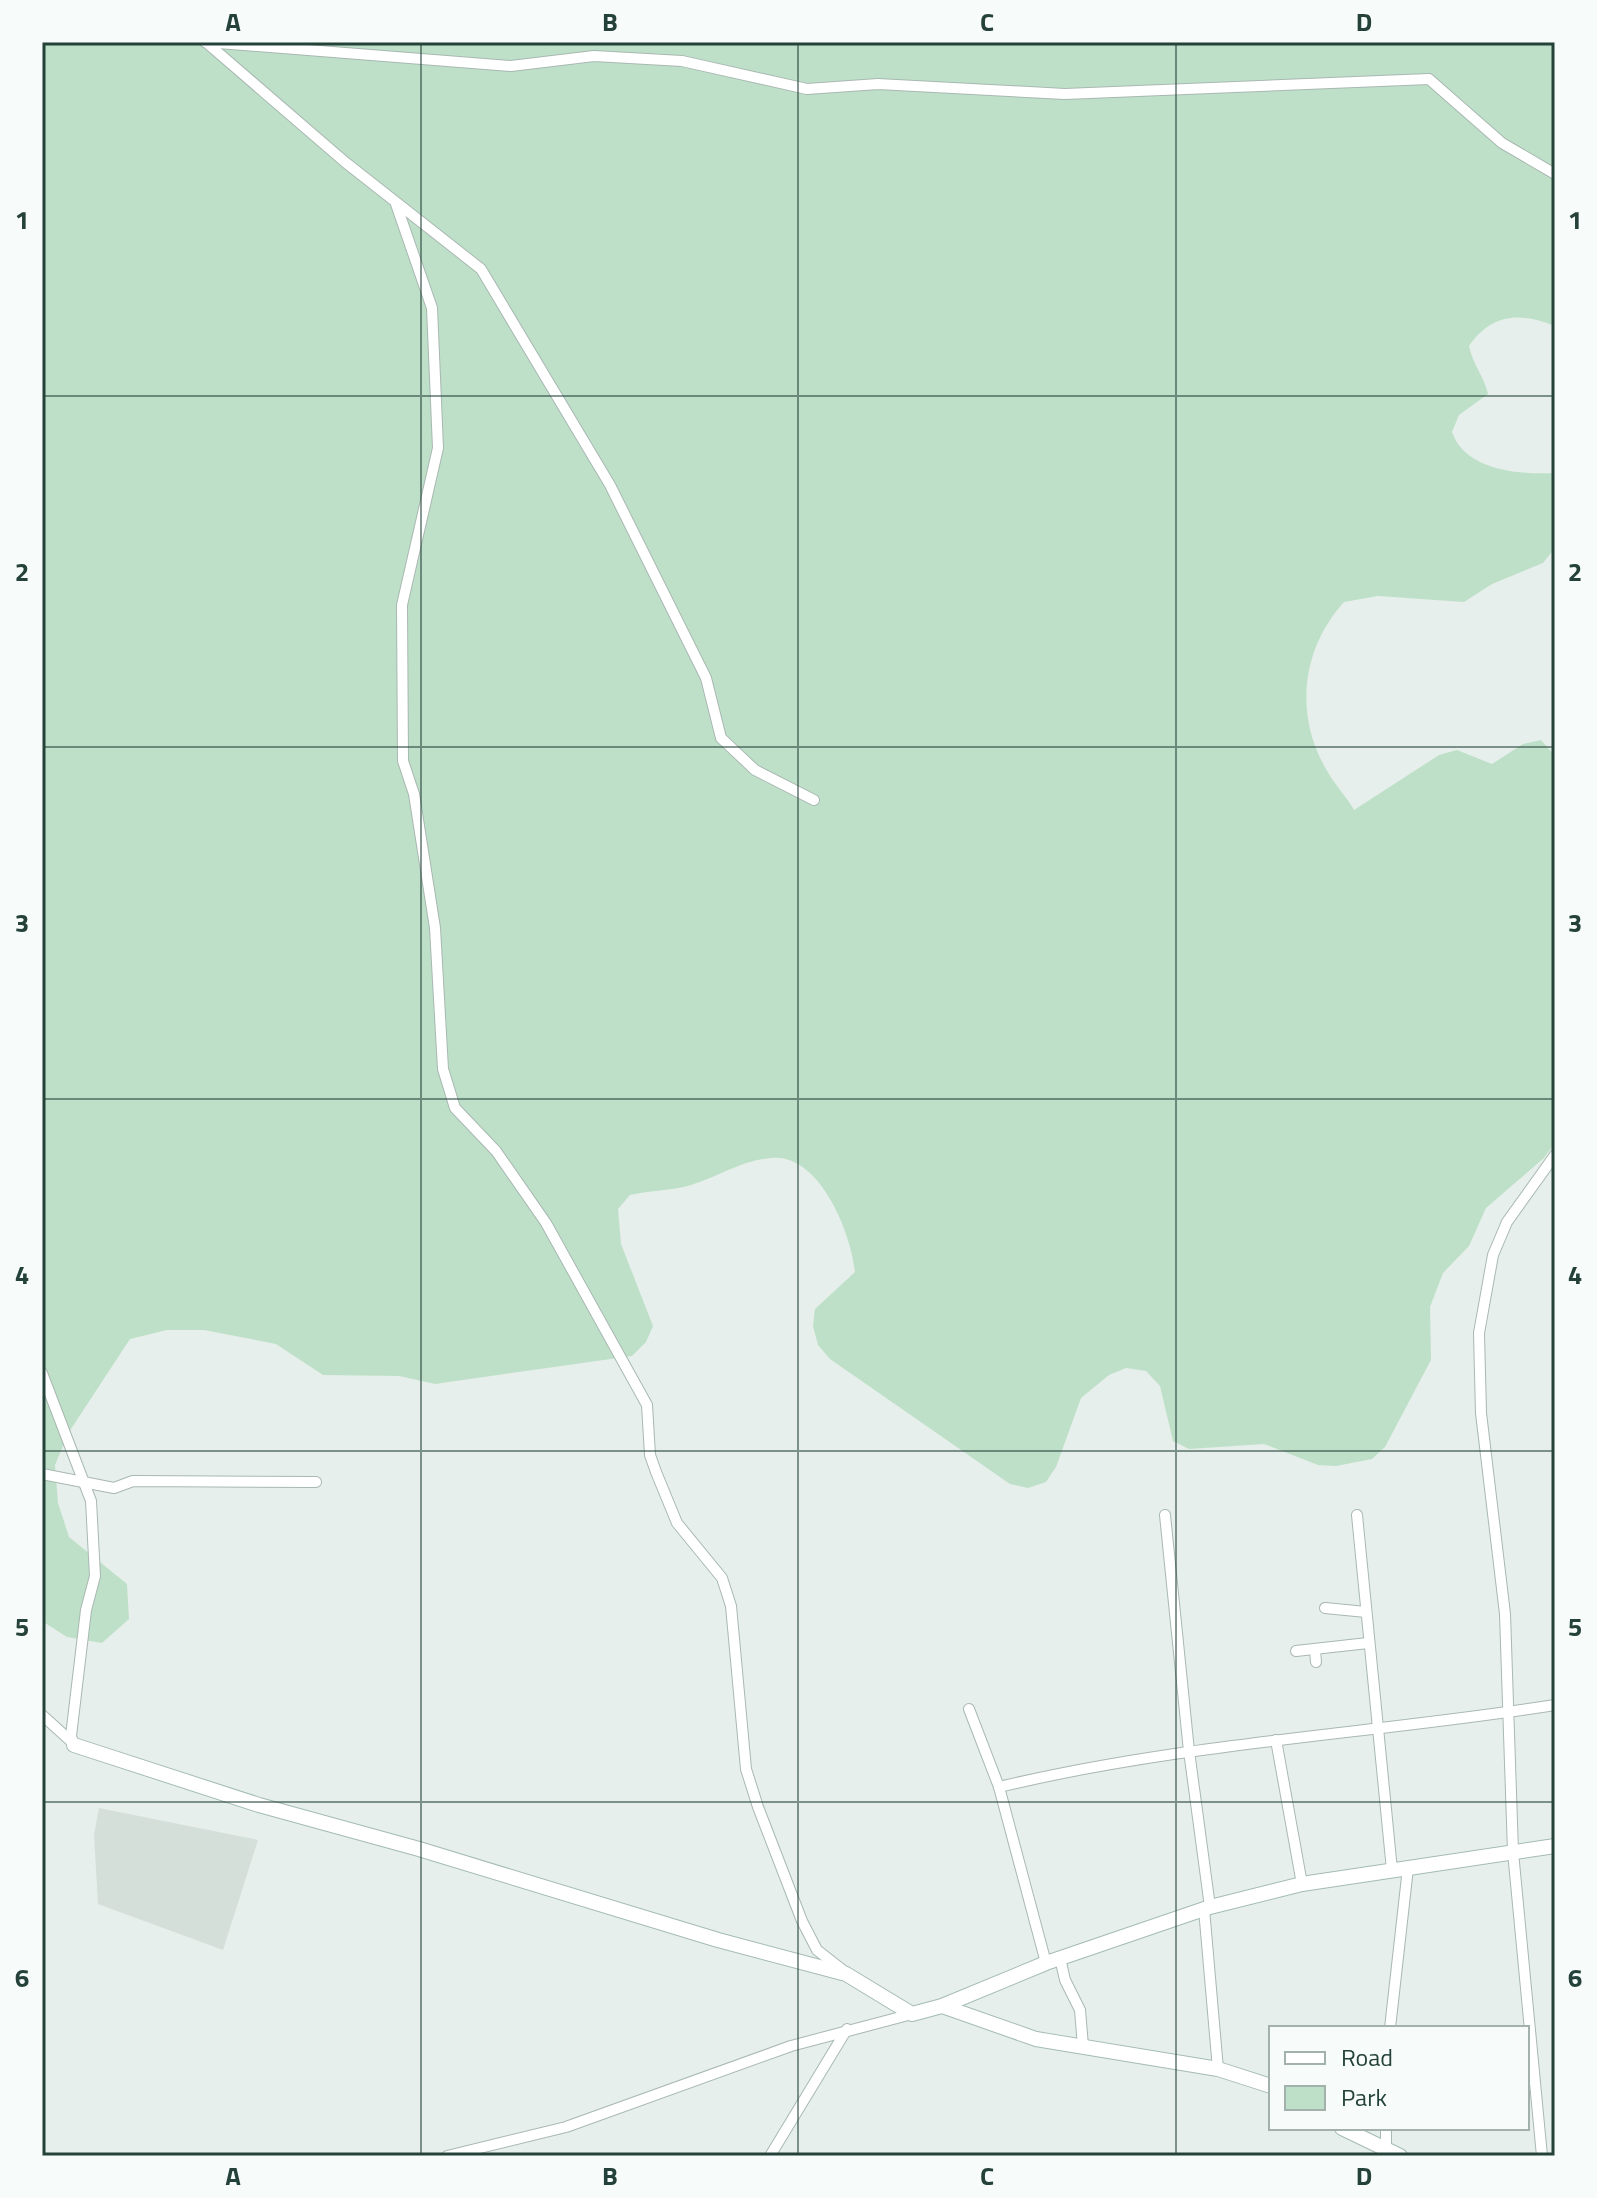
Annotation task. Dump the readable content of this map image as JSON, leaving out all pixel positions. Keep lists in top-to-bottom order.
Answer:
{
  "legend": ["Road", "Park"],
  "grid": {
    "columns": [
      "A",
      "B",
      "C",
      "D"
    ],
    "rows": [
      "1",
      "2",
      "3",
      "4",
      "5",
      "6"
    ]
  }
}
